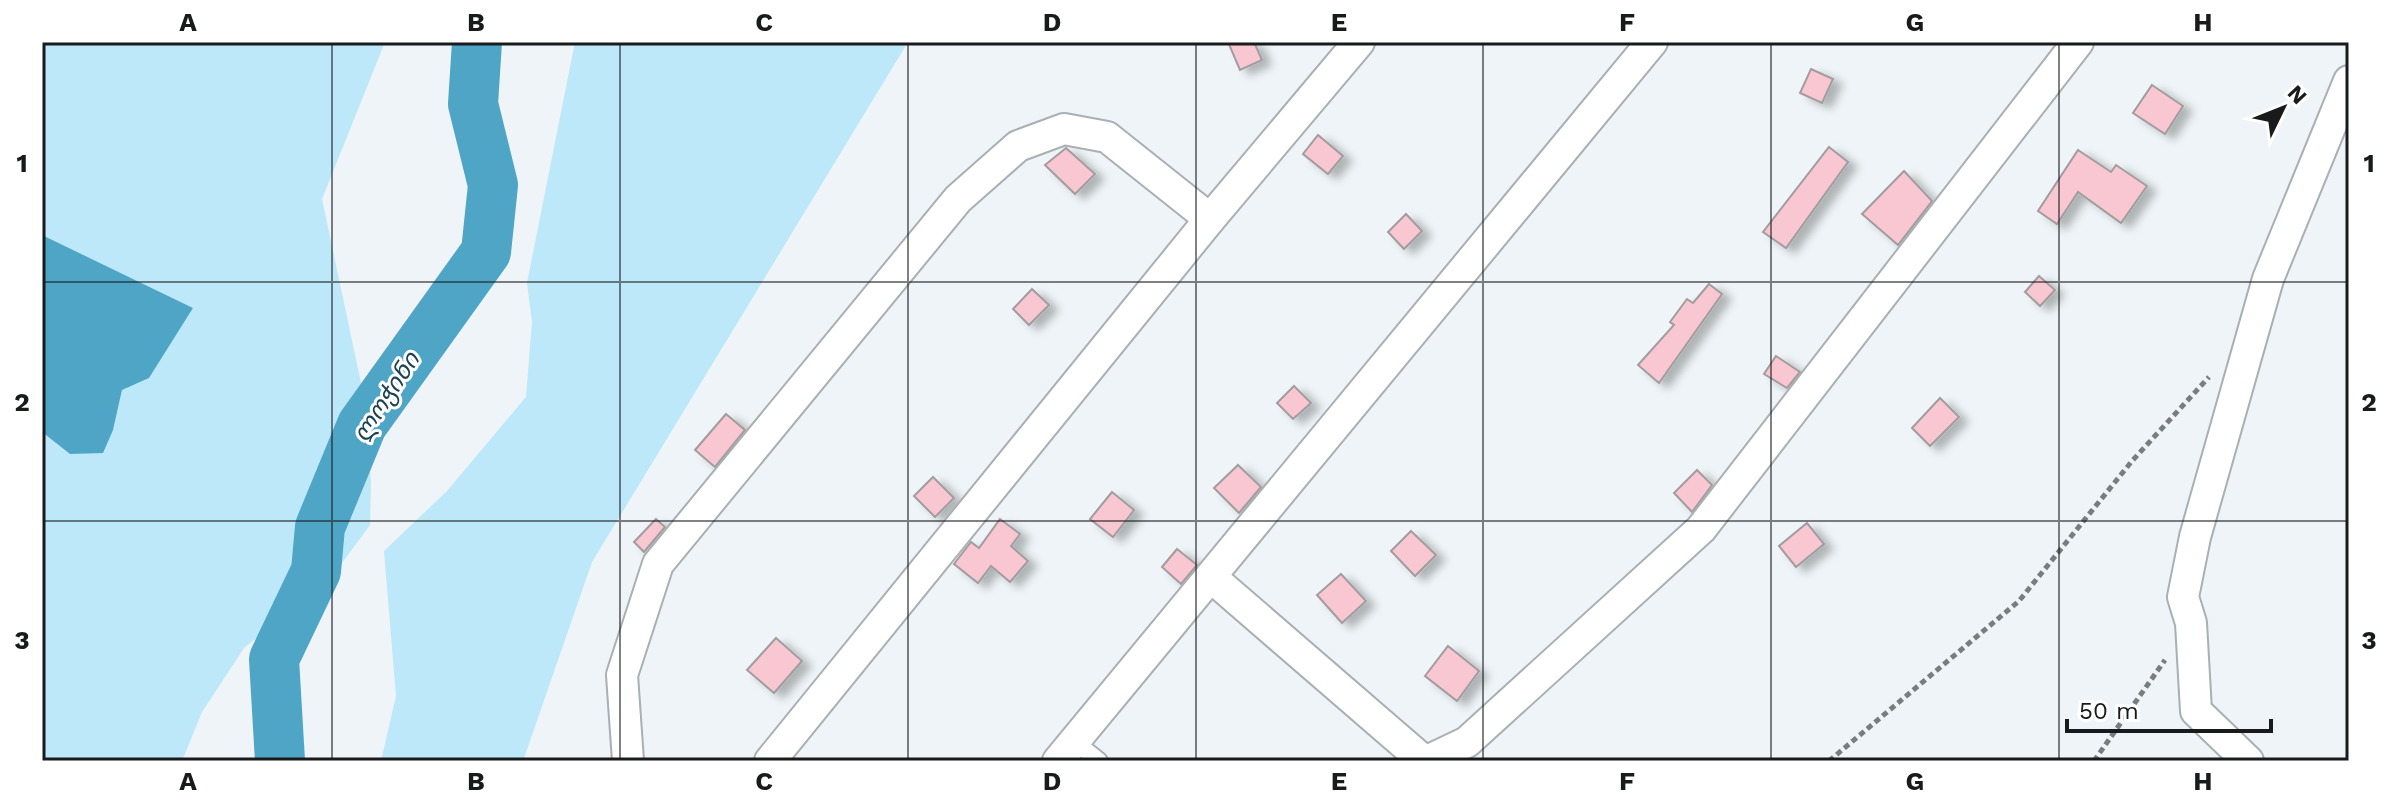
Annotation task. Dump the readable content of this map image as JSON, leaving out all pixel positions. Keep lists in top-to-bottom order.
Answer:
{
  "water": ["ლოჭინი"],
  "scale_bar": "50 m",
  "north": "top right",
  "grid": {
    "columns": [
      "A",
      "B",
      "C",
      "D",
      "E",
      "F",
      "G",
      "H"
    ],
    "rows": ["1", "2", "3"]
  }
}
